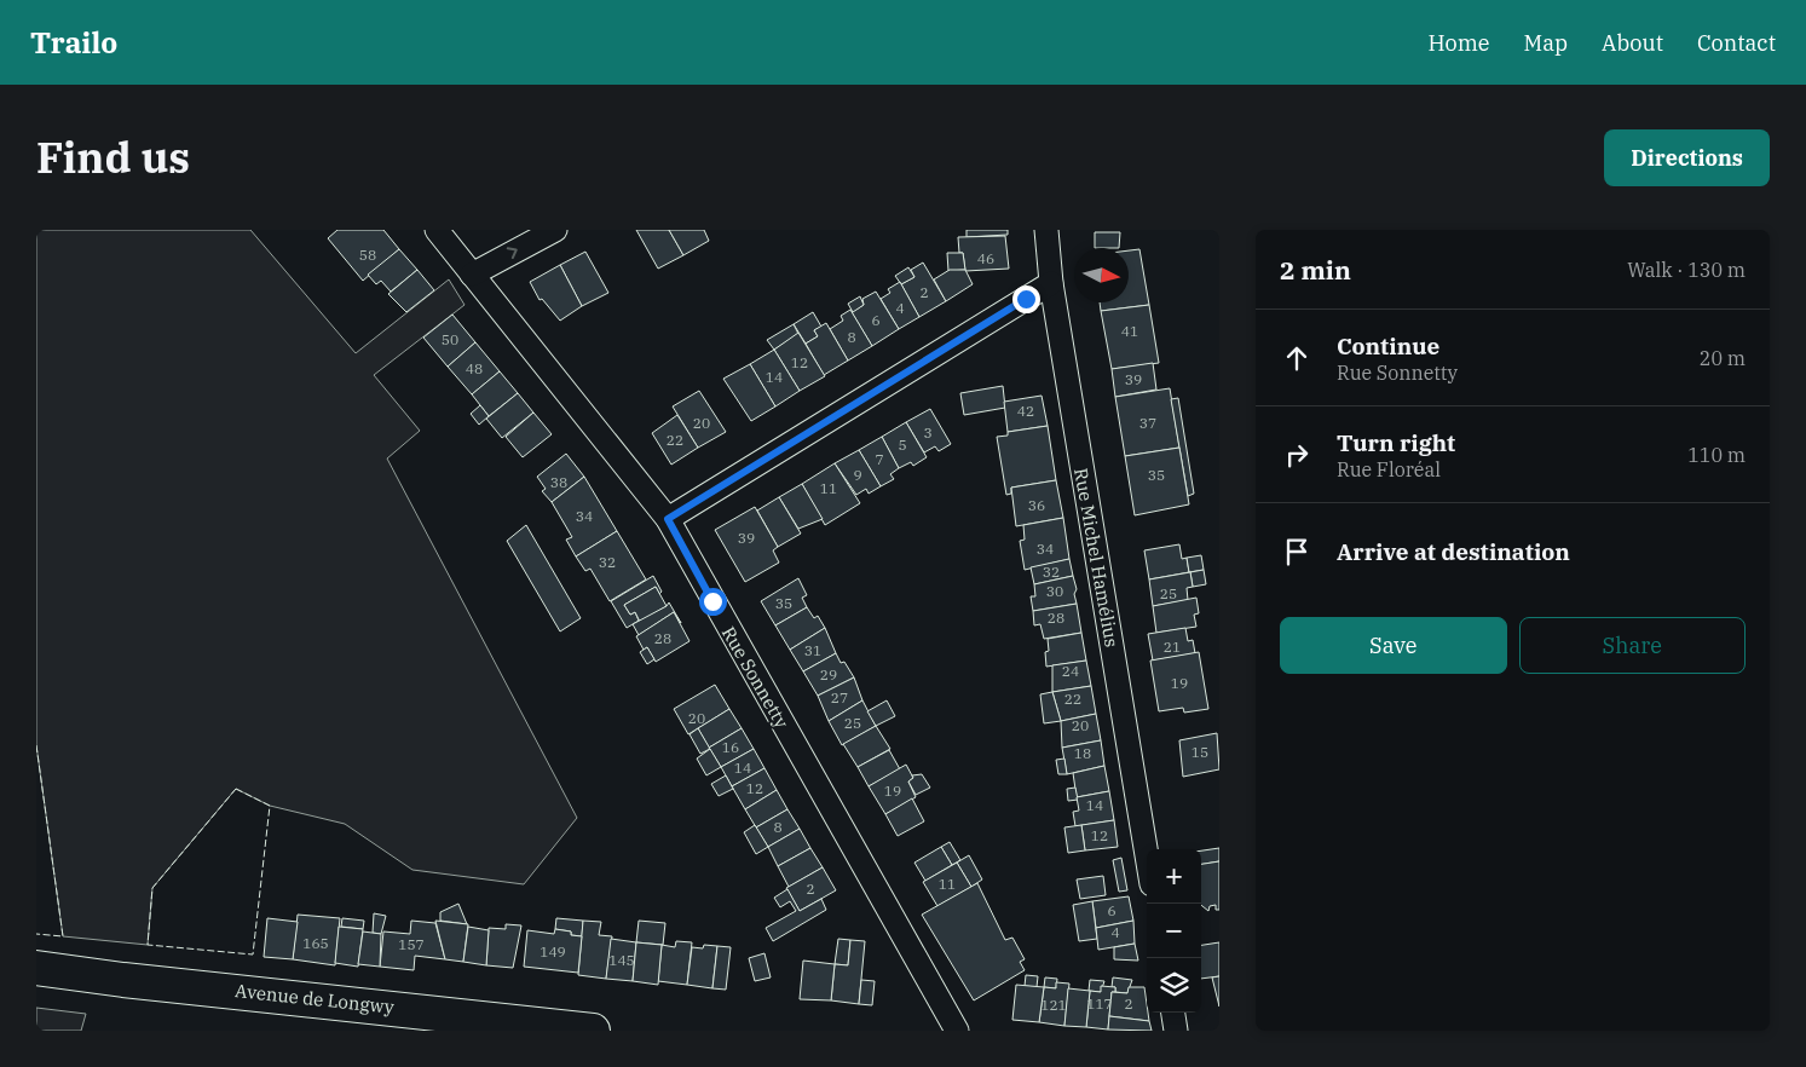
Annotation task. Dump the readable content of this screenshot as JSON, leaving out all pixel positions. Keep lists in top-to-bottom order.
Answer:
{
  "streets": {
    "main road": ["Avenue de Longwy"],
    "street": ["Rue Michel Hamélius", "Rue Sonnetty"]
  },
  "house_numbers": [
    "58",
    "46",
    "2",
    "4",
    "6",
    "41",
    "8",
    "50",
    "12",
    "48",
    "14",
    "39",
    "42",
    "20",
    "37",
    "3",
    "22",
    "5",
    "7",
    "9",
    "35",
    "38",
    "11",
    "36",
    "34",
    "39",
    "34",
    "32",
    "32",
    "30",
    "25",
    "35",
    "28",
    "28",
    "21",
    "31",
    "24",
    "29",
    "19",
    "27",
    "22",
    "20",
    "25",
    "20",
    "16",
    "15",
    "18",
    "14",
    "12",
    "19",
    "14",
    "8",
    "12",
    "11",
    "2",
    "6",
    "4",
    "165",
    "157",
    "149",
    "145",
    "117",
    "2",
    "121"
  ],
  "north": "right",
  "page": {
    "header": "Trailo",
    "nav": [
      "Home",
      "Map",
      "About",
      "Contact"
    ],
    "title": "Find us",
    "buttons": [
      "Directions",
      ["Save", "Share"]
    ],
    "heading": ["2 min", "Walk · 130 m"],
    "list": [
      ["Continue", "Rue Sonnetty", "20 m"],
      ["Turn right", "Rue Floréal", "110 m"],
      "Arrive at destination"
    ],
    "map_buttons": ["+", "−"]
  }
}
